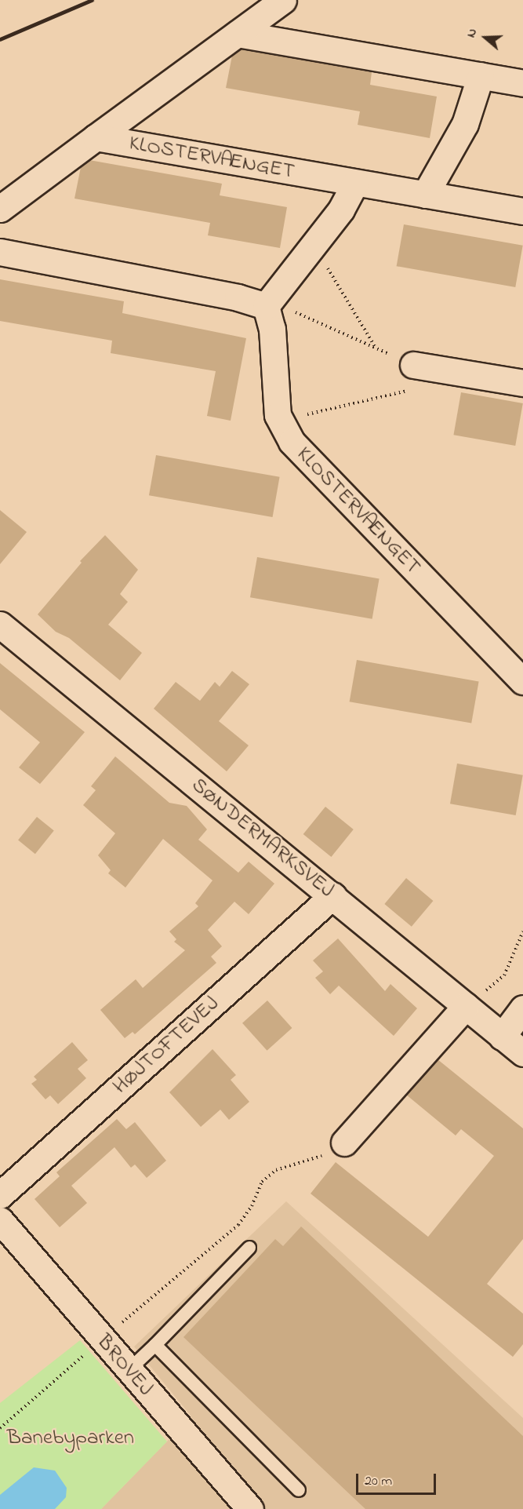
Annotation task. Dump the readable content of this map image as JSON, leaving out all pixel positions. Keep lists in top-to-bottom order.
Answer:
{
  "streets": {
    "street": [
      "KLOSTERVÆNGET",
      "SØNDERMARKSVEJ",
      "HØJTOFTEVEJ",
      "BROVEJ"
    ]
  },
  "crossings": [
    ["SØNDERMARKSVEJ", "HØJTOFTEVEJ"]
  ],
  "parks": ["Banebyparken"],
  "scale_bar": "20 m",
  "north": "left"
}
